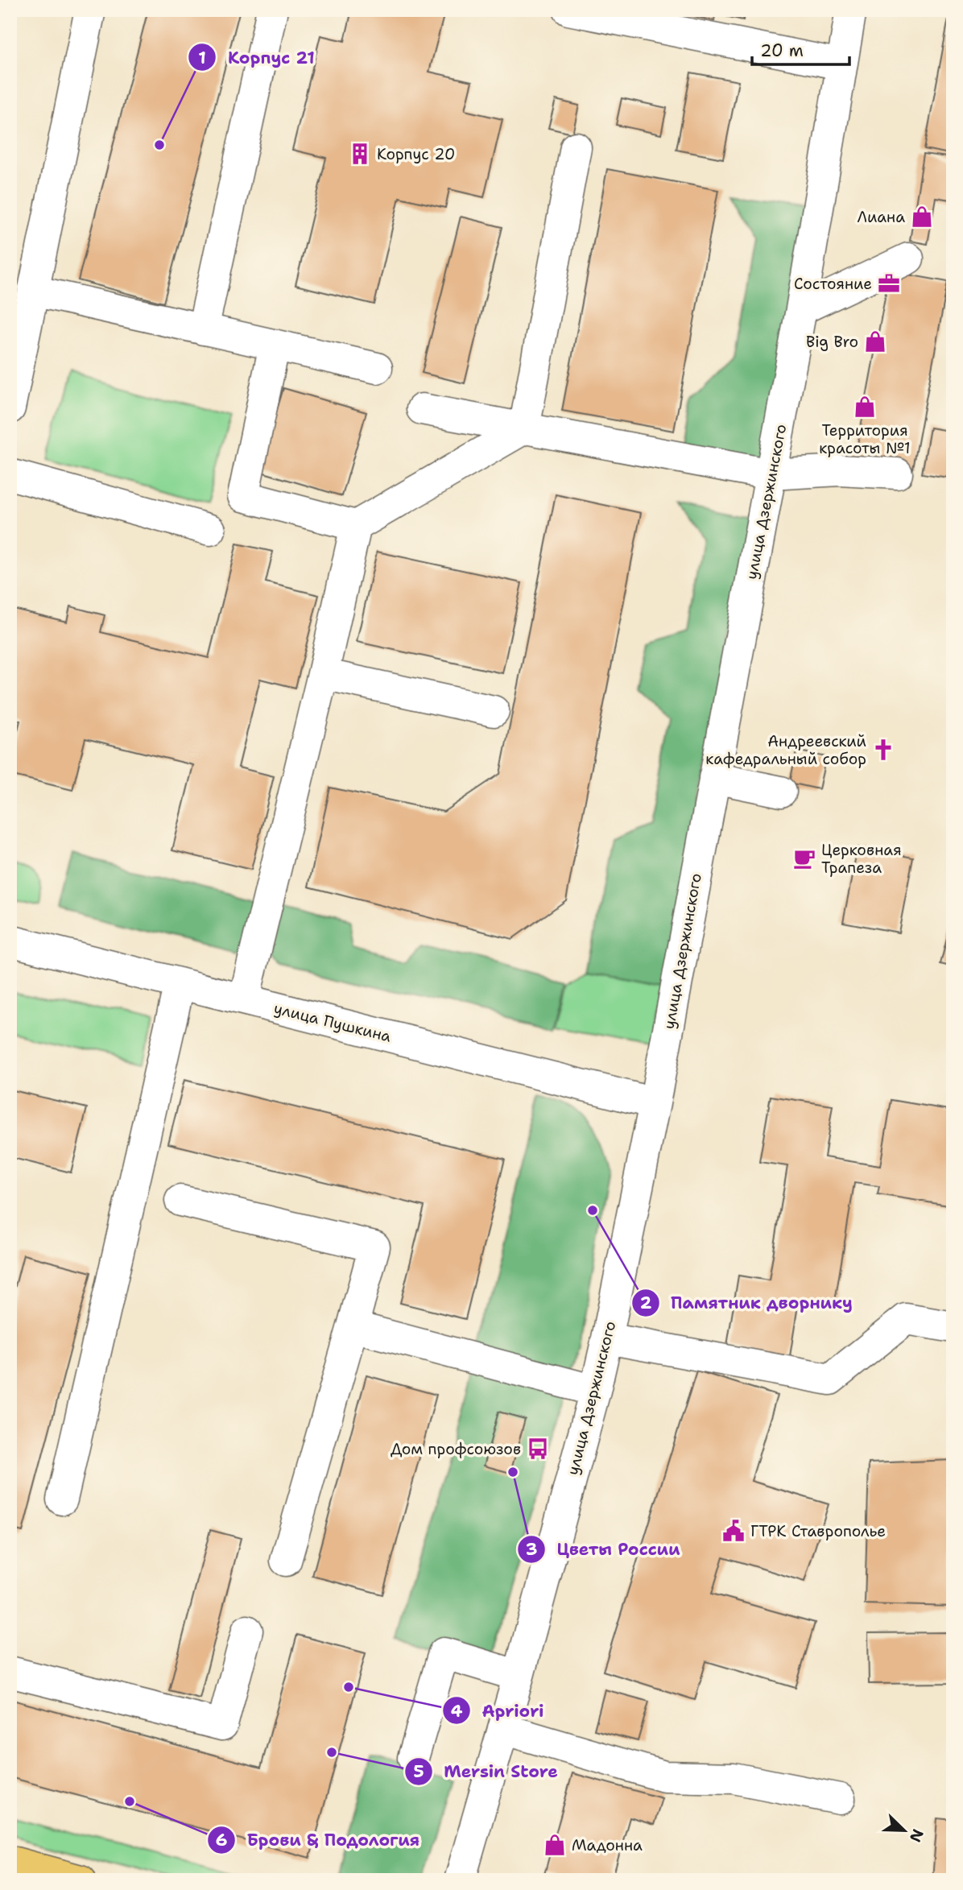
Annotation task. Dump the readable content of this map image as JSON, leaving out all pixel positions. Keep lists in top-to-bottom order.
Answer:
{
  "streets": {
    "street": ["улица Дзержинского", "улица Пушкина"]
  },
  "crossings": [
    ["улица Дзержинского", "улица Пушкина"]
  ],
  "places": {
    "other": [
      "Корпус 21",
      "Памятник дворнику",
      "Цветы России",
      "Apriori",
      "Mersin Store",
      "Брови & Подология"
    ],
    "building": ["Корпус 20"],
    "shop": [
      "Лиана",
      "Big Bro",
      "Территория красоты №1",
      "Мадонна"
    ],
    "office": ["Состояние"],
    "church": ["Андреевский кафедральный собор"],
    "cafe": ["Церковная Трапеза"],
    "bus stop": ["Дом профсоюзов"],
    "public building": ["ГТРК Ставрополье"]
  },
  "scale_bar": "20 m",
  "north": "bottom right"
}
